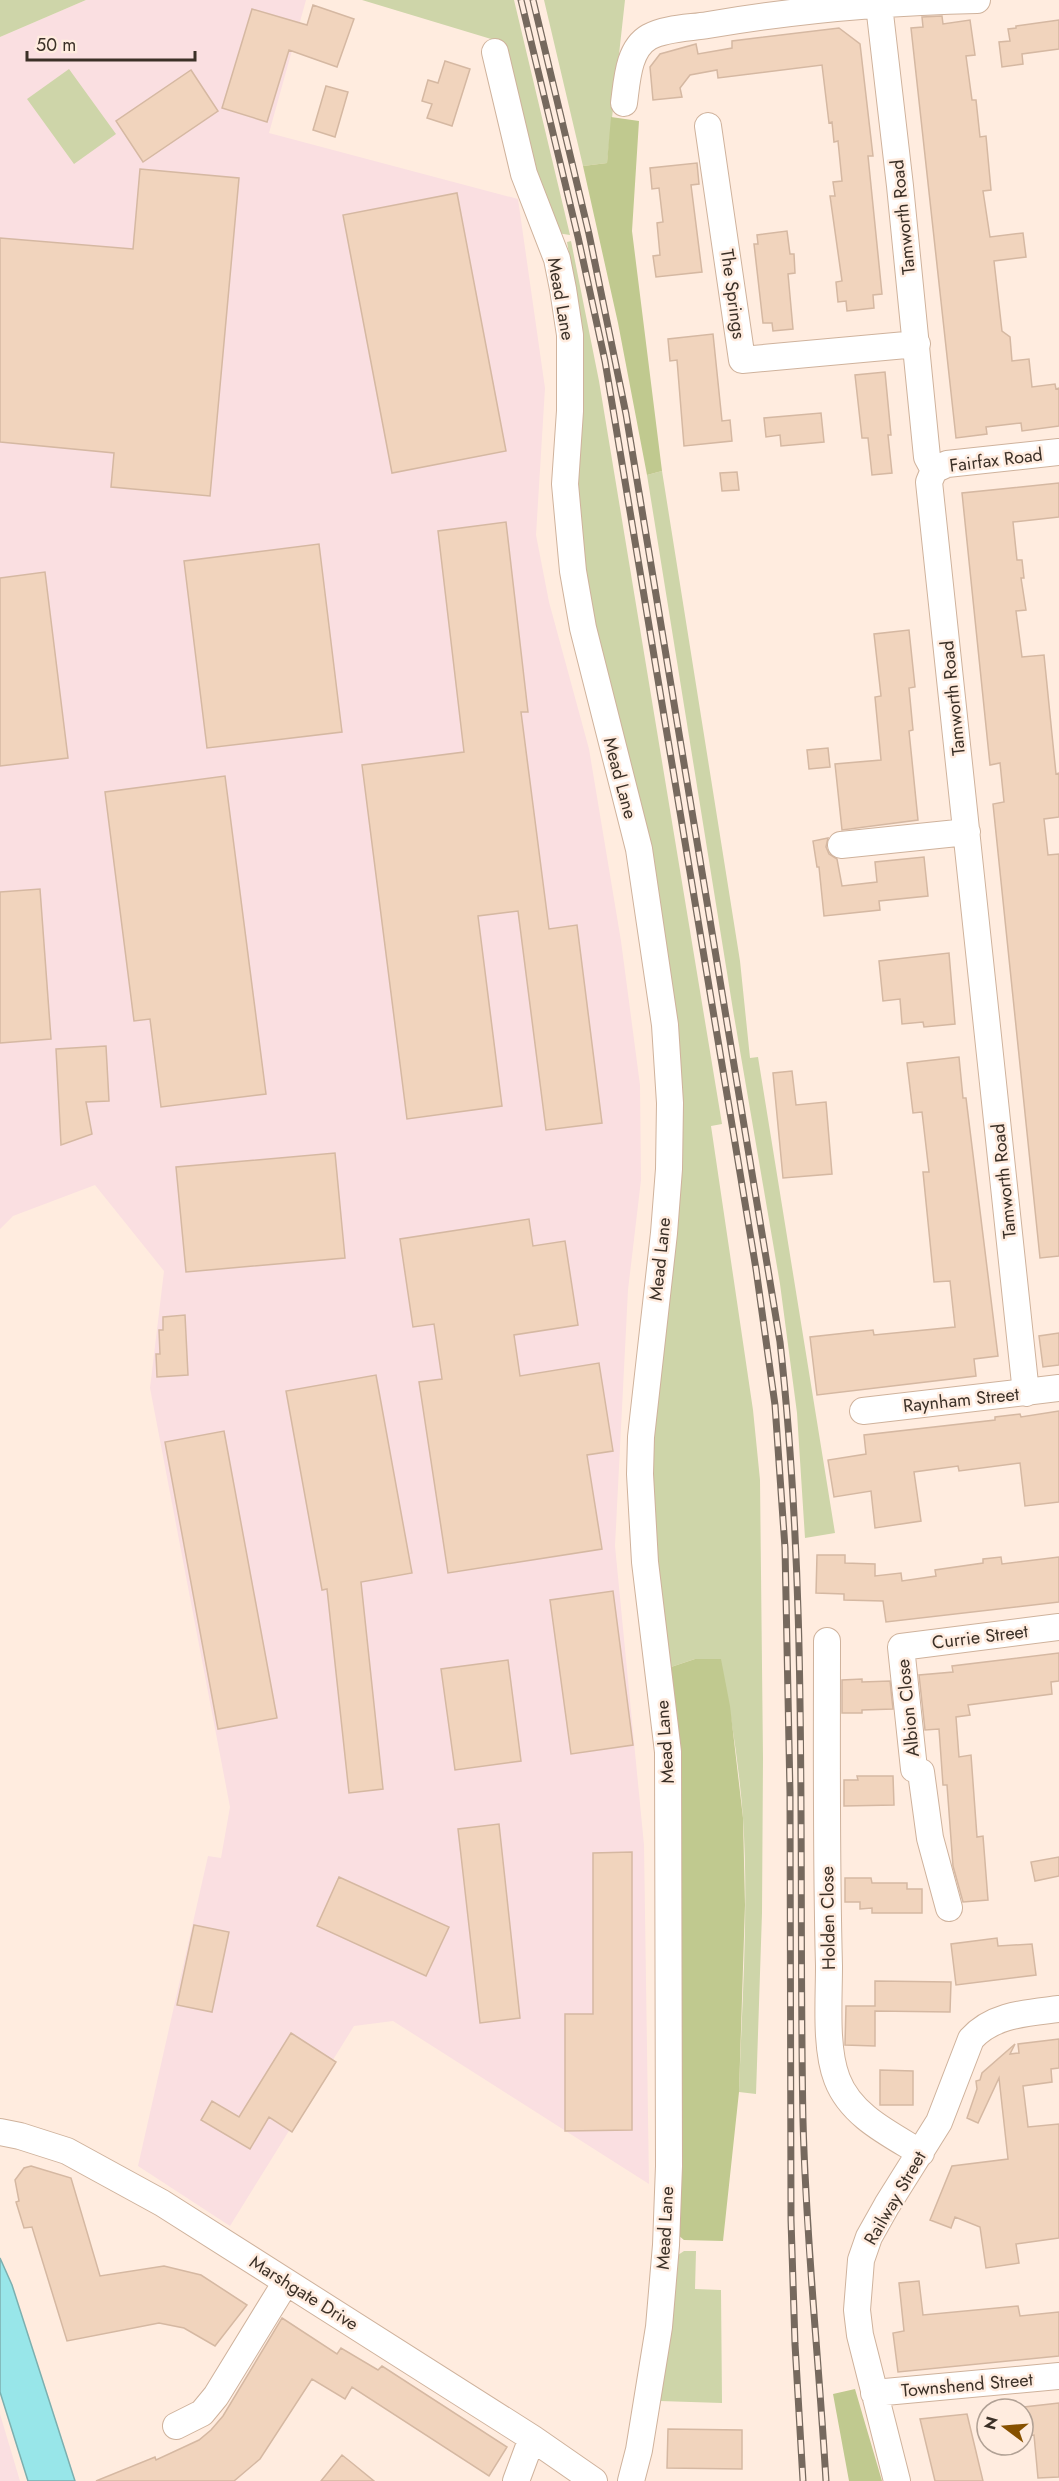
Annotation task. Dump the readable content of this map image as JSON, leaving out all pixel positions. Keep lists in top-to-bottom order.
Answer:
{
  "streets": {
    "street": [
      "Tamworth Road",
      "The Springs",
      "Mead Lane",
      "Fairfax Road",
      "Raynham Street",
      "Currie Street",
      "Albion Close",
      "Holden Close",
      "Railway Street",
      "Marshgate Drive",
      "Townshend Street"
    ]
  },
  "crossings": [
    ["Tamworth Road", "The Springs"],
    ["Tamworth Road", "Fairfax Road"],
    ["Tamworth Road", "Raynham Street"],
    ["Currie Street", "Albion Close"],
    ["Holden Close", "Railway Street"],
    ["Railway Street", "Townshend Street"]
  ],
  "scale_bar": "50 m",
  "north": "left"
}
